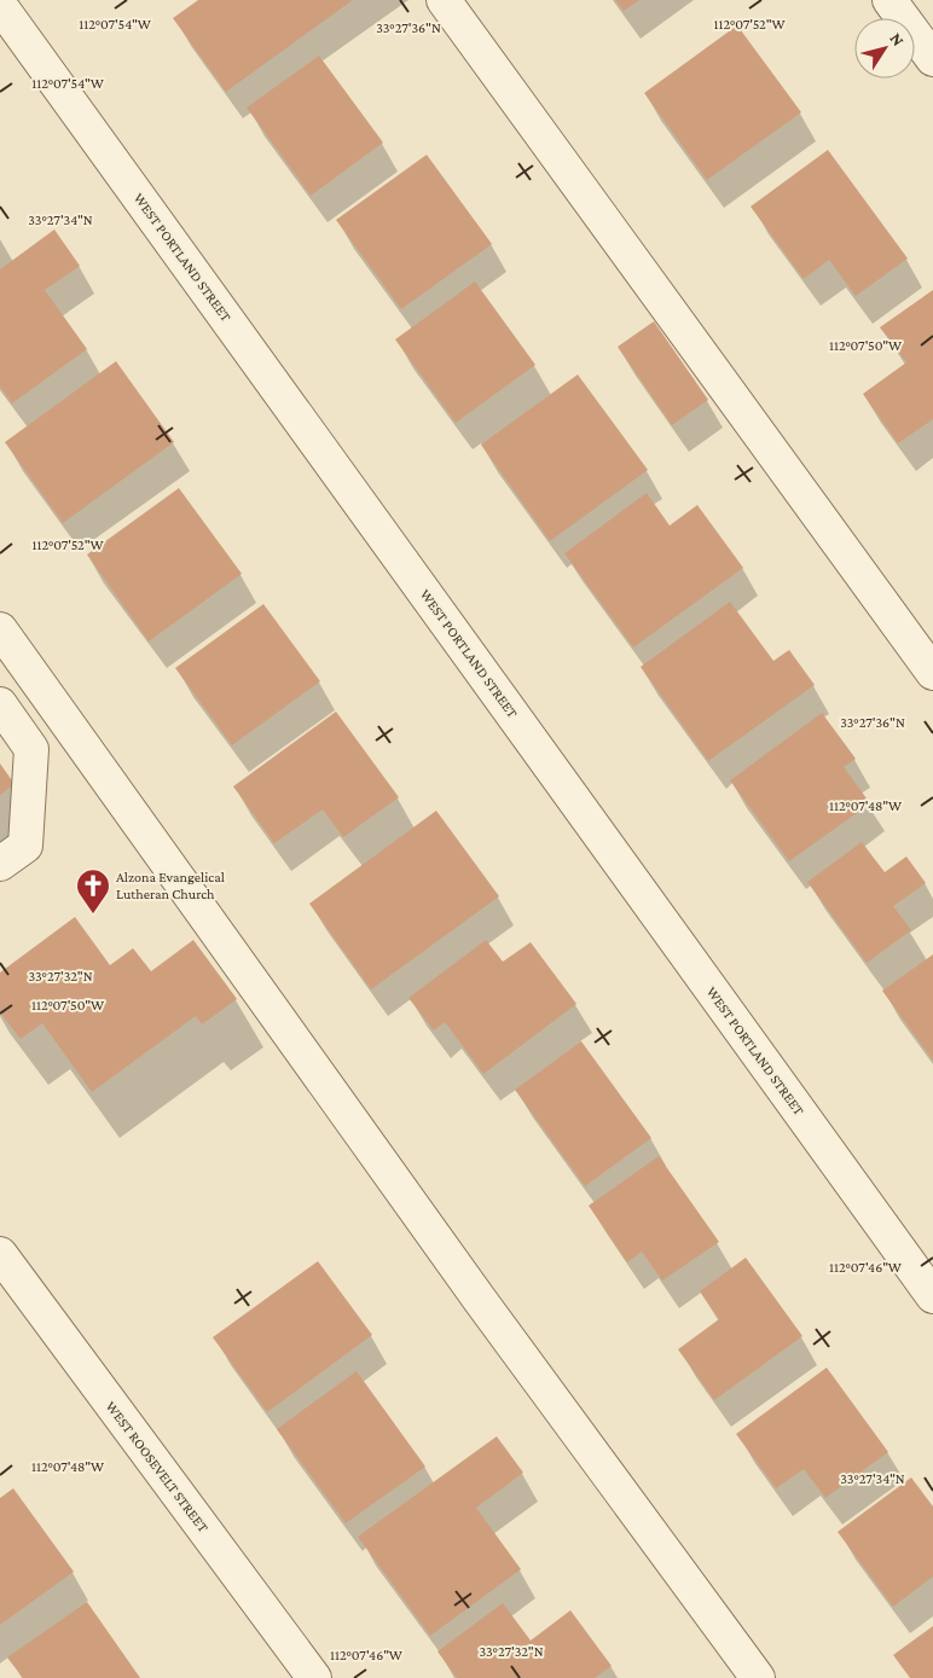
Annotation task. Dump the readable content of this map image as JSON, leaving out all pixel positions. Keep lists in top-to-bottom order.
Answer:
{
  "streets": {
    "street": ["WEST PORTLAND STREET", "WEST ROOSEVELT STREET"]
  },
  "places": {
    "church": ["Alzona Evangelical Lutheran Church"]
  },
  "north": "top right",
  "coordinates": [
    "112°07'54\"W",
    "112°07'52\"W",
    "33°27'36\"N",
    "33°27'34\"N",
    "112°07'50\"W",
    "112°07'48\"W",
    "33°27'32\"N",
    "112°07'46\"W"
  ]
}
